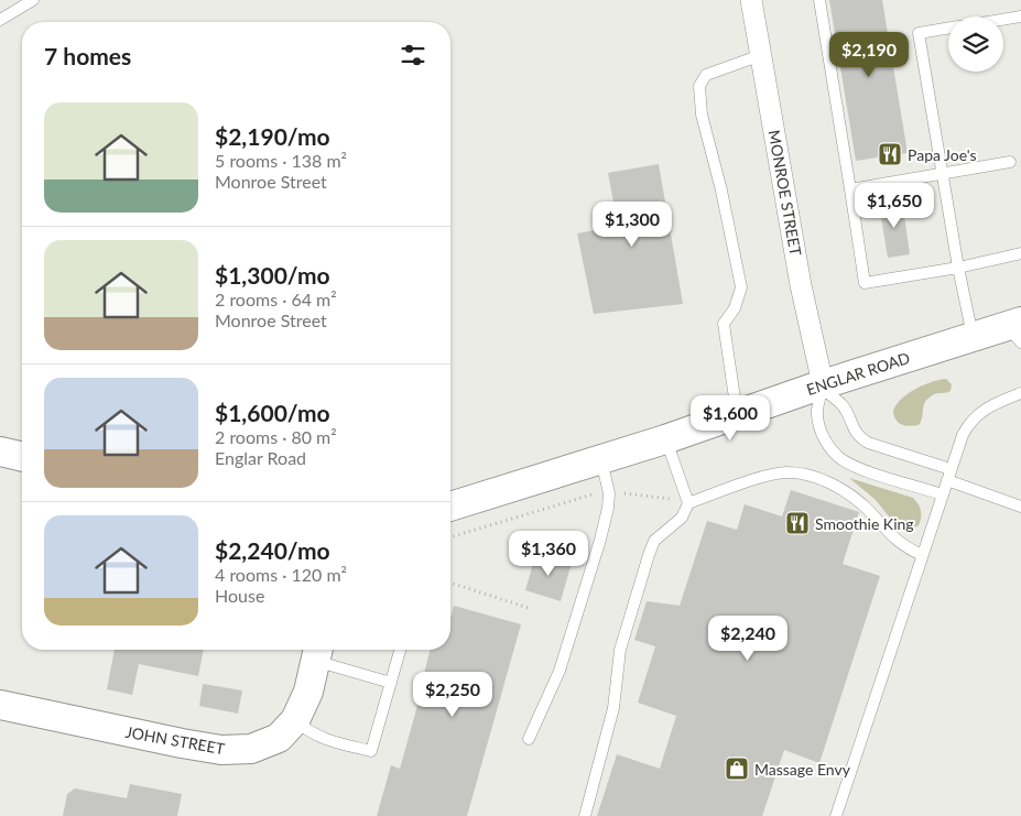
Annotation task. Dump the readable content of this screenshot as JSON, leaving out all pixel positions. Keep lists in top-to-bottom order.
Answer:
{
  "streets": {
    "street": ["MONROE STREET", "ENGLAR ROAD", "JOHN STREET"]
  },
  "crossings": [
    ["MONROE STREET", "ENGLAR ROAD"]
  ],
  "places": {
    "restaurant": ["Papa Joe's", "Smoothie King"],
    "shop": ["Massage Envy"]
  },
  "page": {
    "heading": "7 homes",
    "price": [
      "$2,190",
      "$1,650",
      "$1,300",
      "$1,600",
      "$1,360",
      "$2,240",
      "$2,250"
    ],
    "list": [
      {
        "name": "$2,190/mo",
        "note": "5 rooms · 138 m² · Monroe Street"
      },
      {
        "name": "$1,300/mo",
        "note": "2 rooms · 64 m² · Monroe Street"
      },
      {
        "name": "$1,600/mo",
        "note": "2 rooms · 80 m² · Englar Road"
      },
      {
        "name": "$2,240/mo",
        "note": "4 rooms · 120 m² · House"
      }
    ]
  }
}
